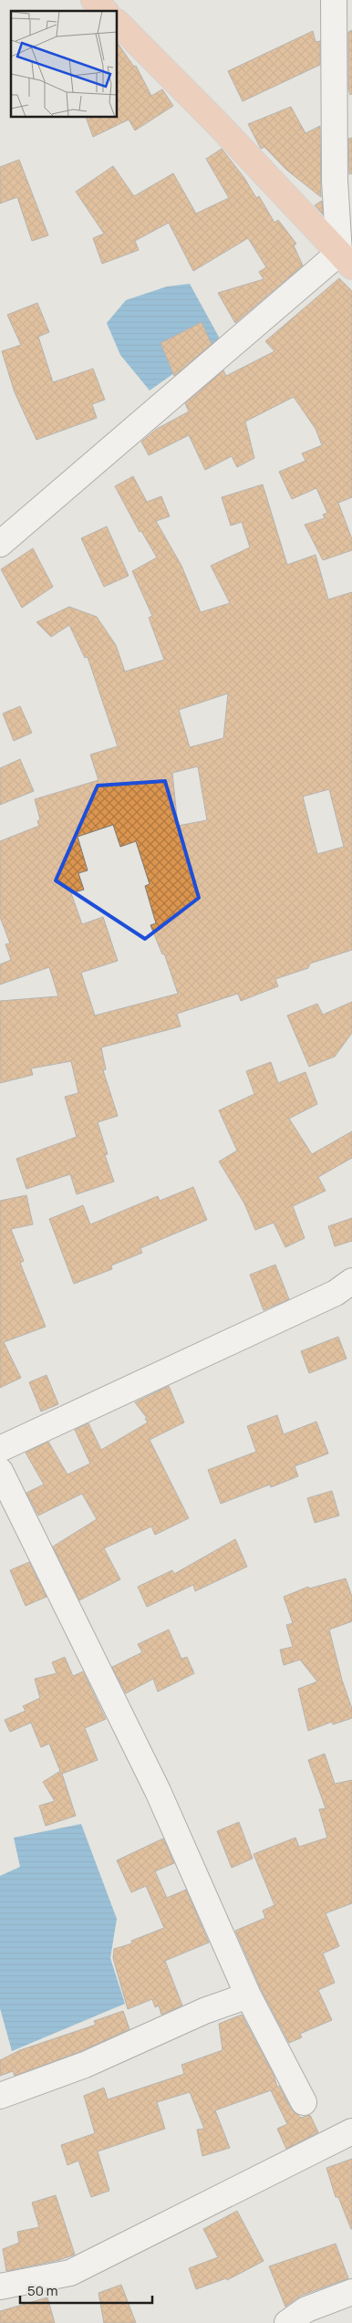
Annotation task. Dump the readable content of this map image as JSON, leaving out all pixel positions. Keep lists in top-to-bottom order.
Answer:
{
  "scale_bar": "50 m"
}
